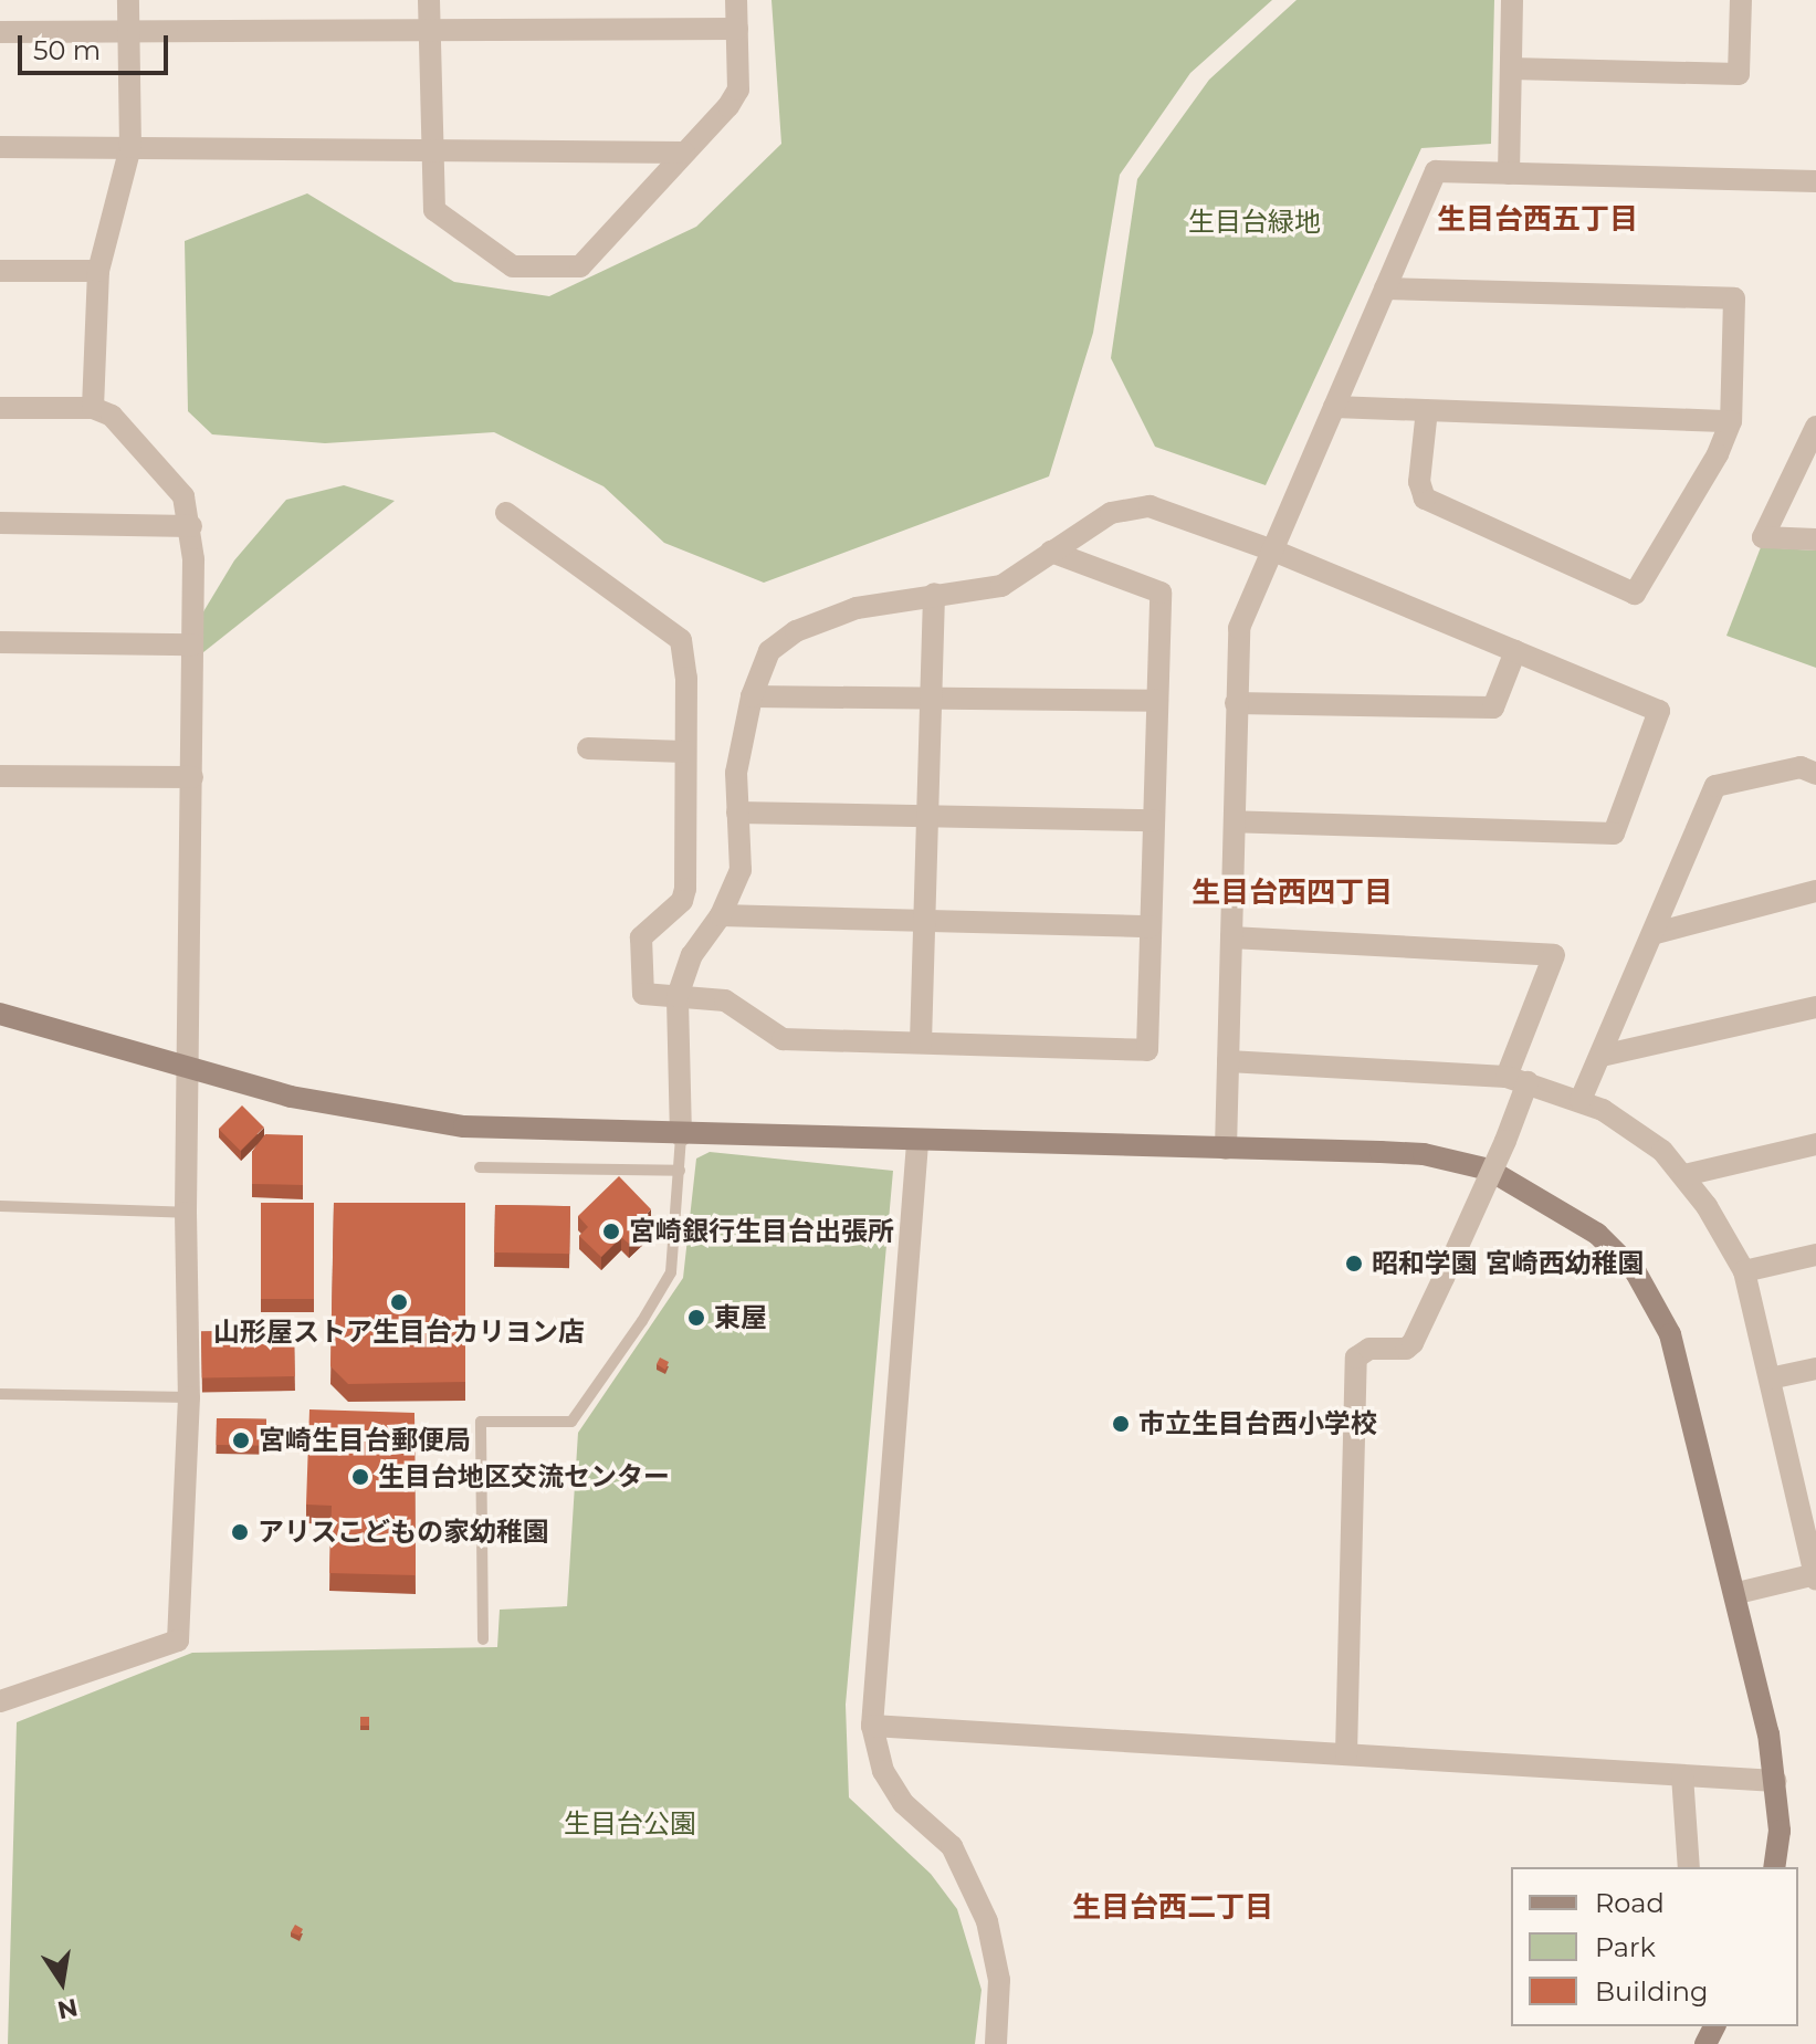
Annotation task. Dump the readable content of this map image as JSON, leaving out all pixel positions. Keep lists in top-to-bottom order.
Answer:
{
  "districts": ["生目台西五丁目", "生目台西四丁目", "生目台西二丁目"],
  "parks": ["生目台緑地", "生目台公園"],
  "places": [
    "宮崎銀行生目台出張所",
    "昭和学園 宮崎西幼稚園",
    "山形屋ストア生目台カリヨン店",
    "東屋",
    "市立生目台西小学校",
    "宮崎生目台郵便局",
    "生目台地区交流センター",
    "アリスこどもの家幼稚園"
  ],
  "legend": ["Road", "Park", "Building"],
  "scale_bar": "50 m",
  "north": "bottom"
}
